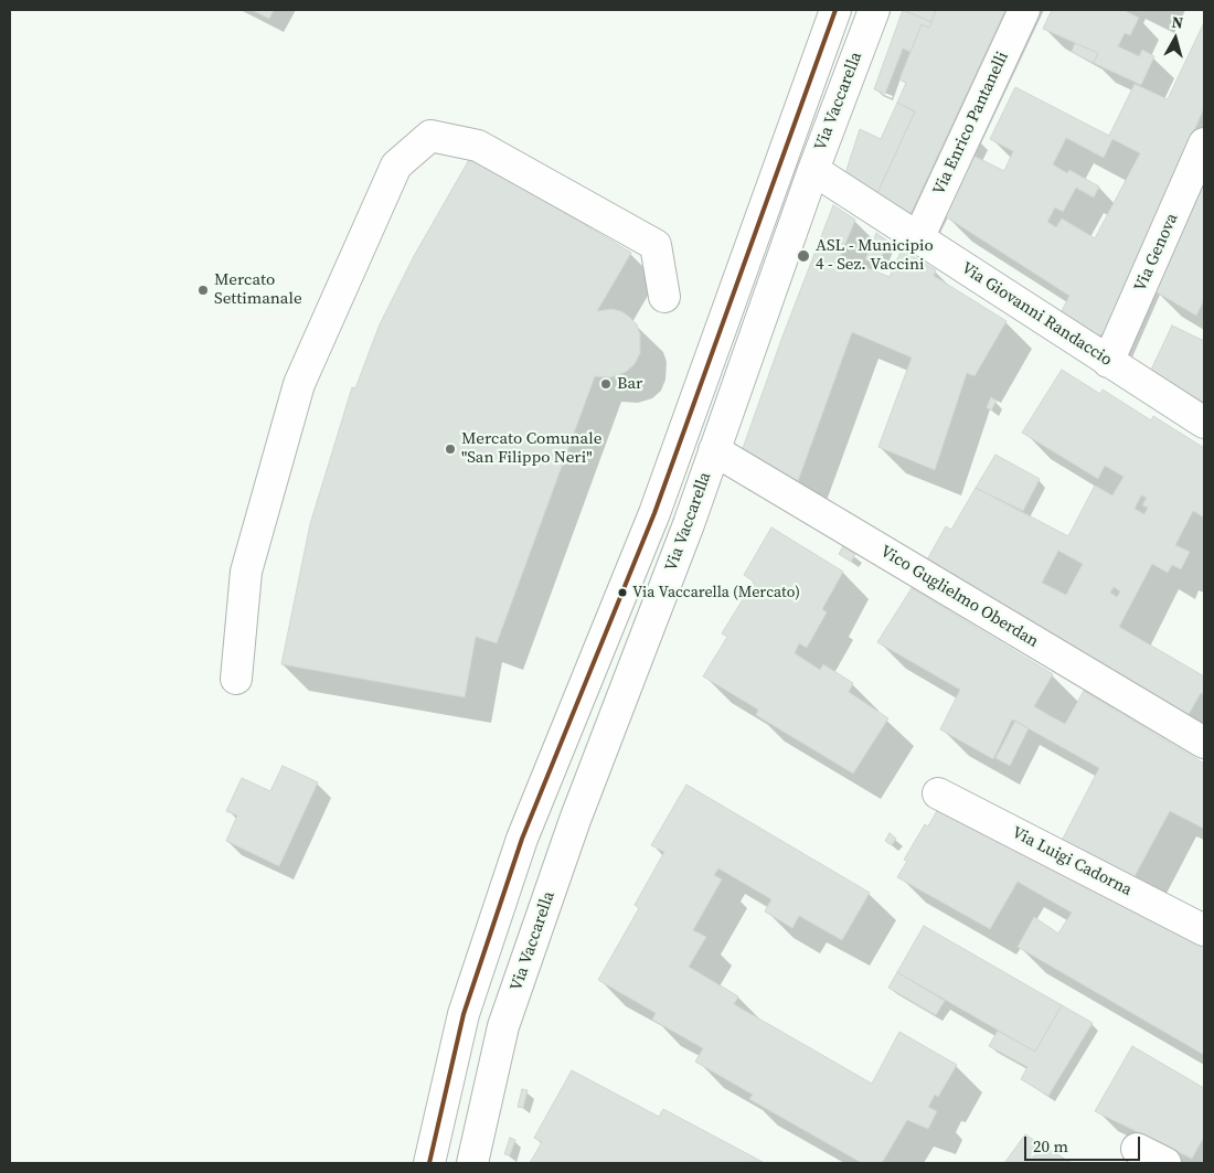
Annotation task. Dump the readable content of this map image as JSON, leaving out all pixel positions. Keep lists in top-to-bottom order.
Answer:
{
  "streets": {
    "street": [
      "Via Vaccarella",
      "Via Enrico Pantanelli",
      "Via Genova",
      "Via Giovanni Randaccio",
      "Vico Guglielmo Oberdan",
      "Via Luigi Cadorna"
    ]
  },
  "crossings": [
    ["Via Vaccarella", "Via Giovanni Randaccio"],
    ["Via Vaccarella", "Vico Guglielmo Oberdan"],
    ["Via Enrico Pantanelli", "Via Giovanni Randaccio"],
    ["Via Genova", "Via Giovanni Randaccio"]
  ],
  "places": [
    "ASL - Municipio 4 - Sez. Vaccini",
    "Mercato Settimanale",
    "Bar",
    "Mercato Comunale \"San Filippo Neri\"",
    "Via Vaccarella (Mercato)"
  ],
  "scale_bar": "20 m",
  "north": "top"
}
